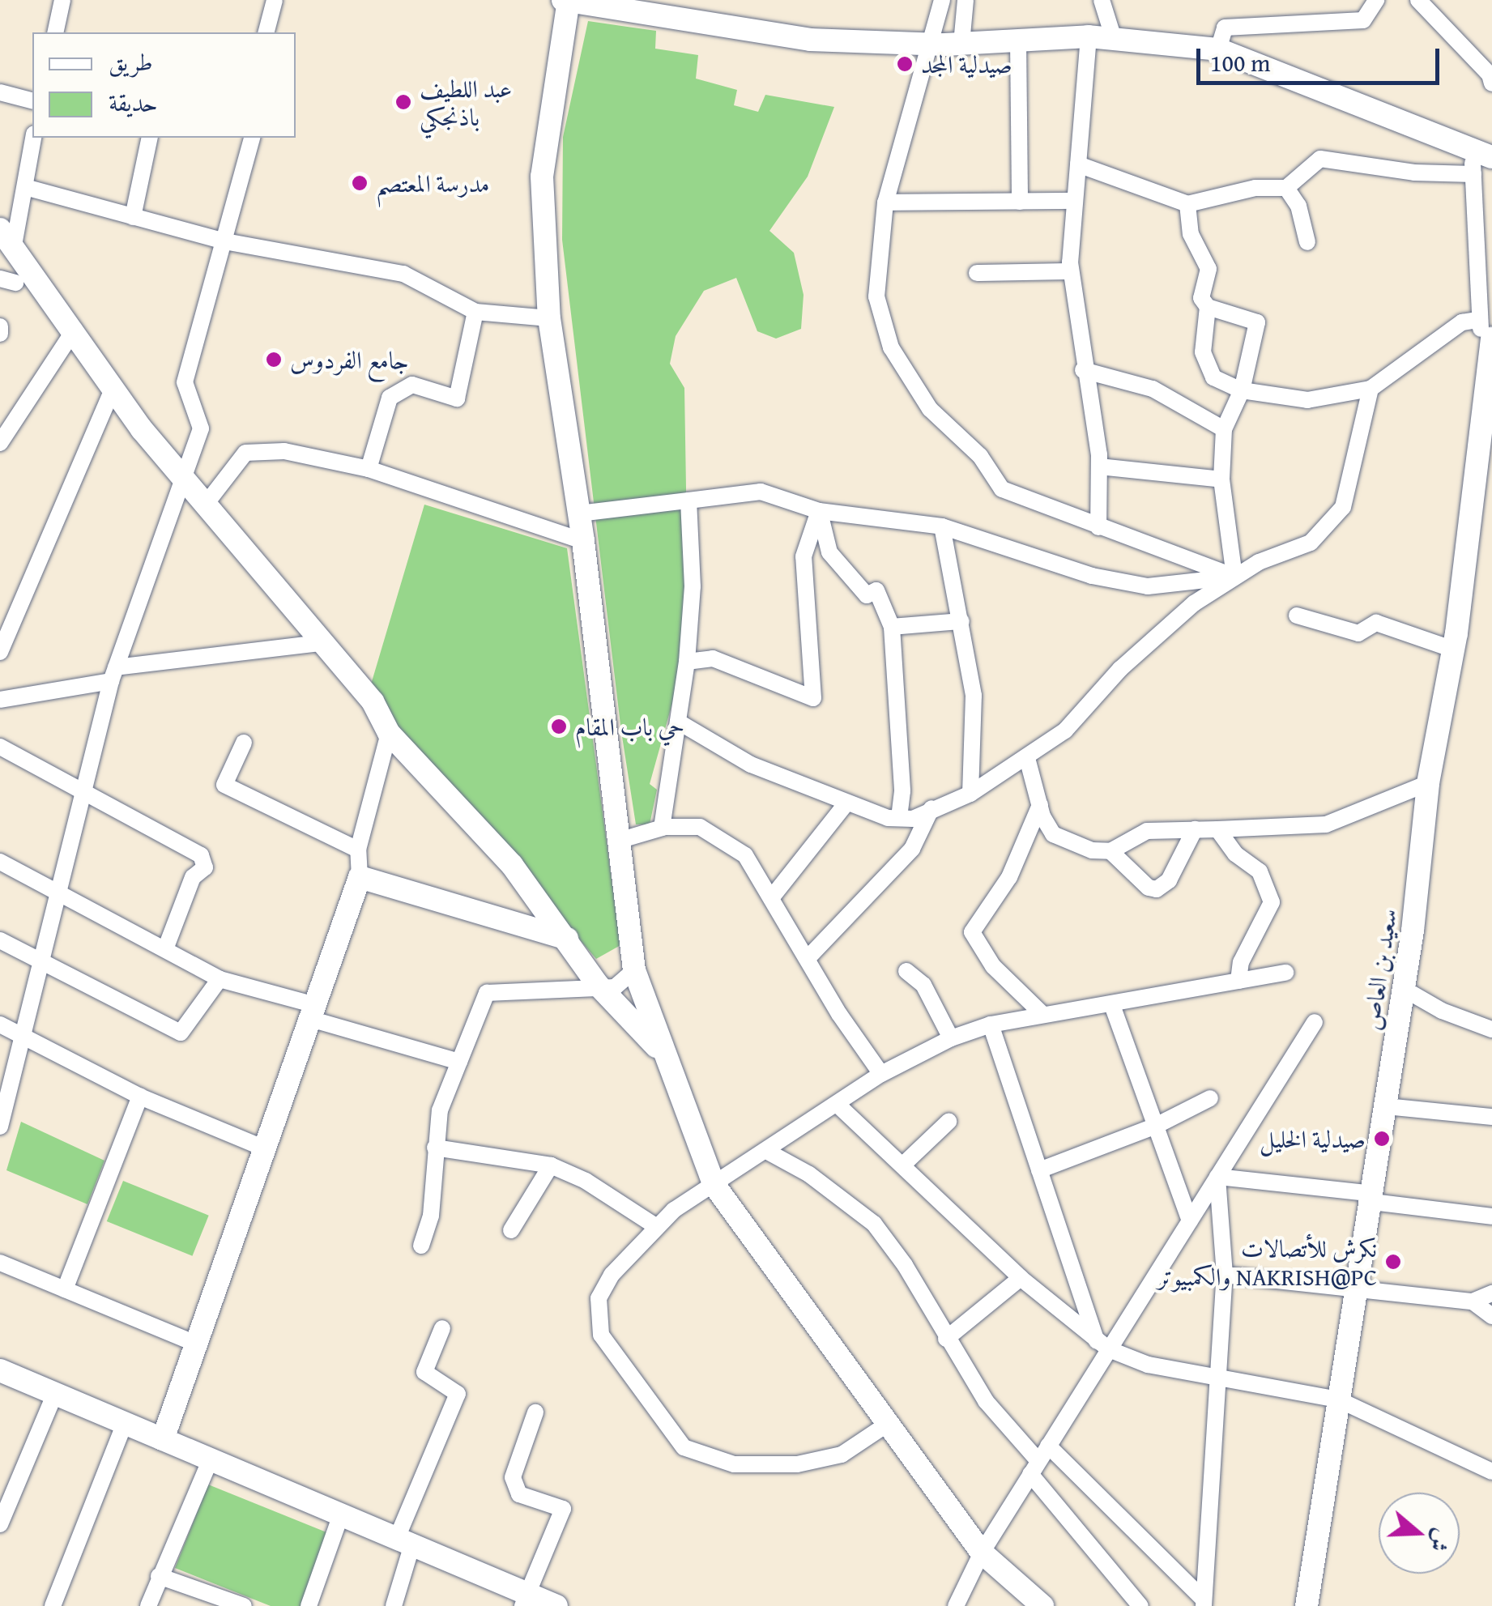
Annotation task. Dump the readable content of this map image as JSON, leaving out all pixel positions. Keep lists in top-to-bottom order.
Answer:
{
  "streets": {
    "main road": ["سعيد بن العاص"]
  },
  "places": [
    "صيدلية المجد",
    "عبد اللطيف باذنجكي",
    "مدرسة المعتصم",
    "جامع الفردوس",
    "حي باب المقام",
    "صيدلية الخليل",
    "نكرش للأتصالات والكمبيوتر NAKRISH@PC"
  ],
  "legend": ["طريق", "حديقة"],
  "scale_bar": "100 m",
  "north": "right"
}
